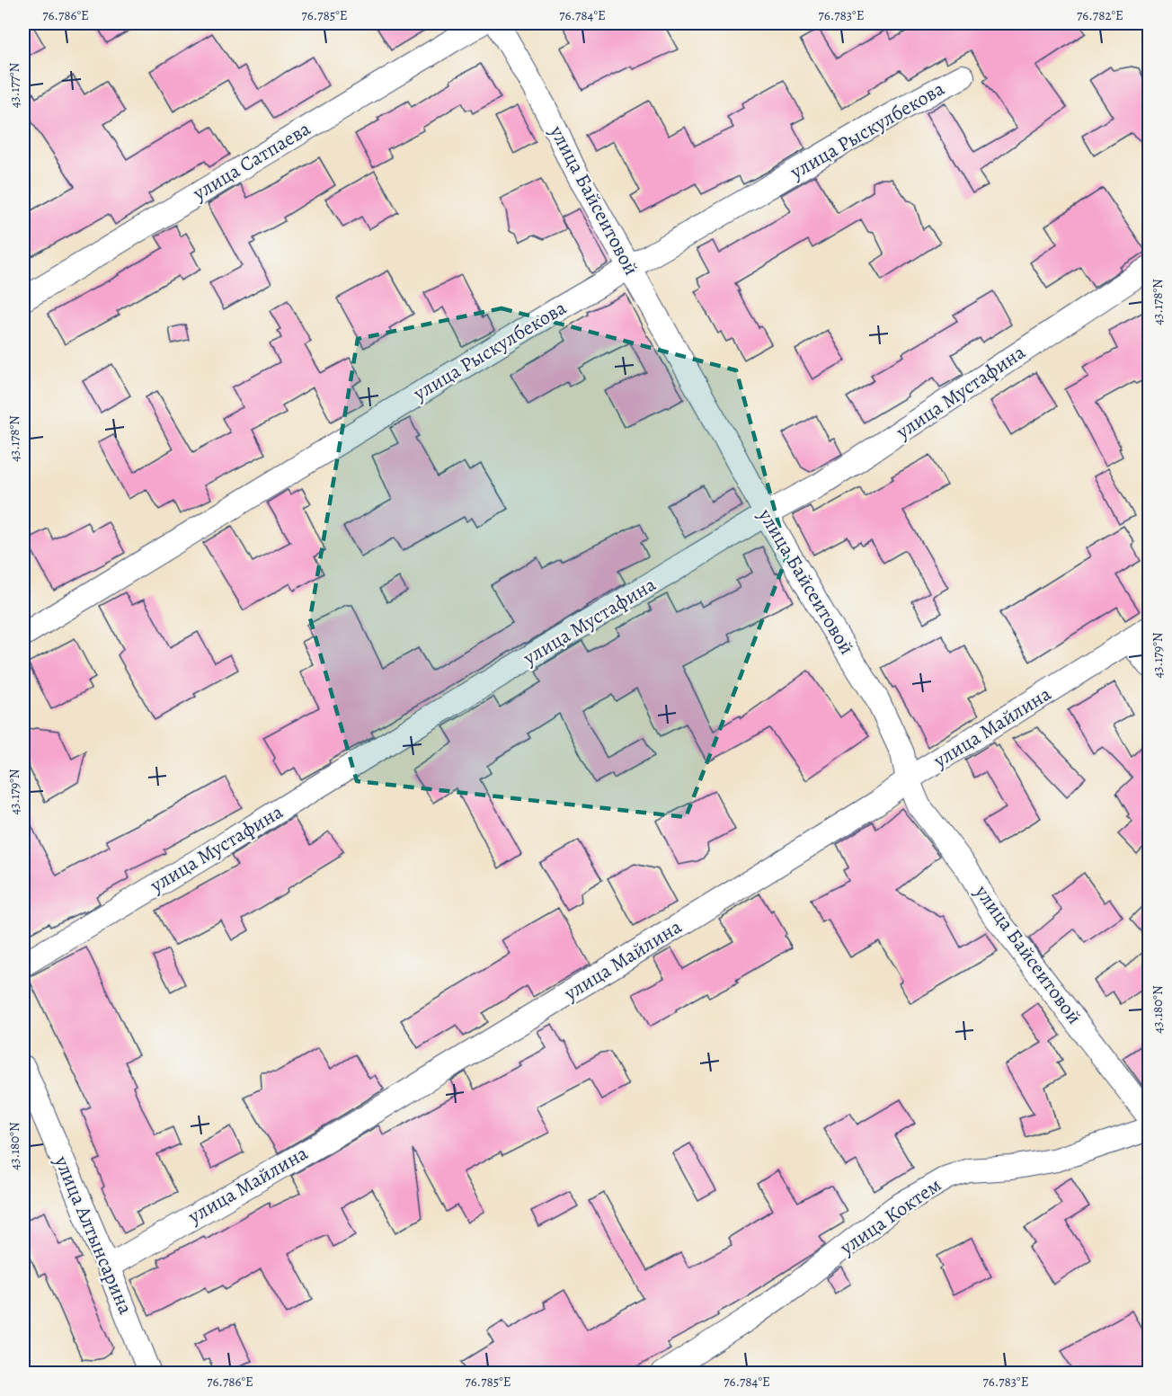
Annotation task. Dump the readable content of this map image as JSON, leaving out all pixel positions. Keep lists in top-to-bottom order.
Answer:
{
  "streets": {
    "street": [
      "улица Рыскулбекова",
      "улица Сатпаева",
      "улица Байсеитовой",
      "улица Мустафина",
      "улица Майлина",
      "улица Коктем",
      "улица Алтынсарина"
    ]
  },
  "crossings": [
    ["улица Рыскулбекова", "улица Байсеитовой"],
    ["улица Байсеитовой", "улица Мустафина"],
    ["улица Байсеитовой", "улица Майлина"],
    ["улица Майлина", "улица Алтынсарина"]
  ],
  "coordinates": [
    "76.786°E",
    "76.785°E",
    "76.784°E",
    "76.783°E",
    "76.782°E",
    "43.177°N",
    "43.178°N",
    "43.179°N",
    "43.180°N"
  ]
}
